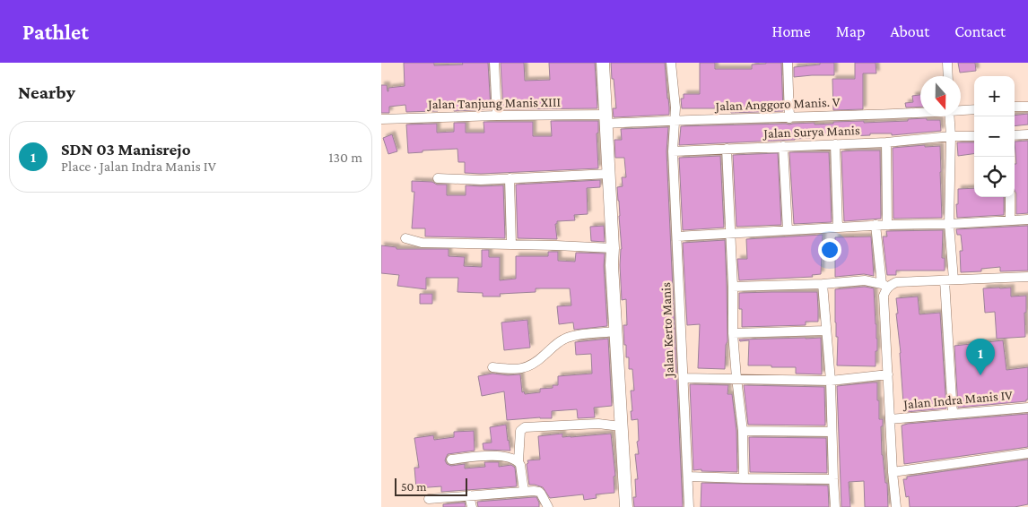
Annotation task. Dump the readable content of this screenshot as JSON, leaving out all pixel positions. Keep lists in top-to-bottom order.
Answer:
{
  "streets": {
    "street": [
      "Jalan Tanjung Manis XIII",
      "Jalan Anggoro Manis. V",
      "Jalan Surya Manis",
      "Jalan Kerto Manis",
      "Jalan Indra Manis IV"
    ]
  },
  "crossings": [
    ["Jalan Tanjung Manis XIII", "Jalan Anggoro Manis. V"],
    ["Jalan Anggoro Manis. V", "Jalan Kerto Manis"],
    ["Jalan Surya Manis", "Jalan Kerto Manis"]
  ],
  "scale_bar": "50 m",
  "north": "bottom",
  "page": {
    "header": "Pathlet",
    "nav": [
      "Home",
      "Map",
      "About",
      "Contact"
    ],
    "heading": "Nearby",
    "map_buttons": ["+", "−"],
    "list": [
      {
        "mark": "1",
        "name": "SDN 03 Manisrejo",
        "note": "Place · Jalan Indra Manis IV",
        "value": "130 m"
      }
    ],
    "pins": "1",
    "scale": "50 m"
  }
}
